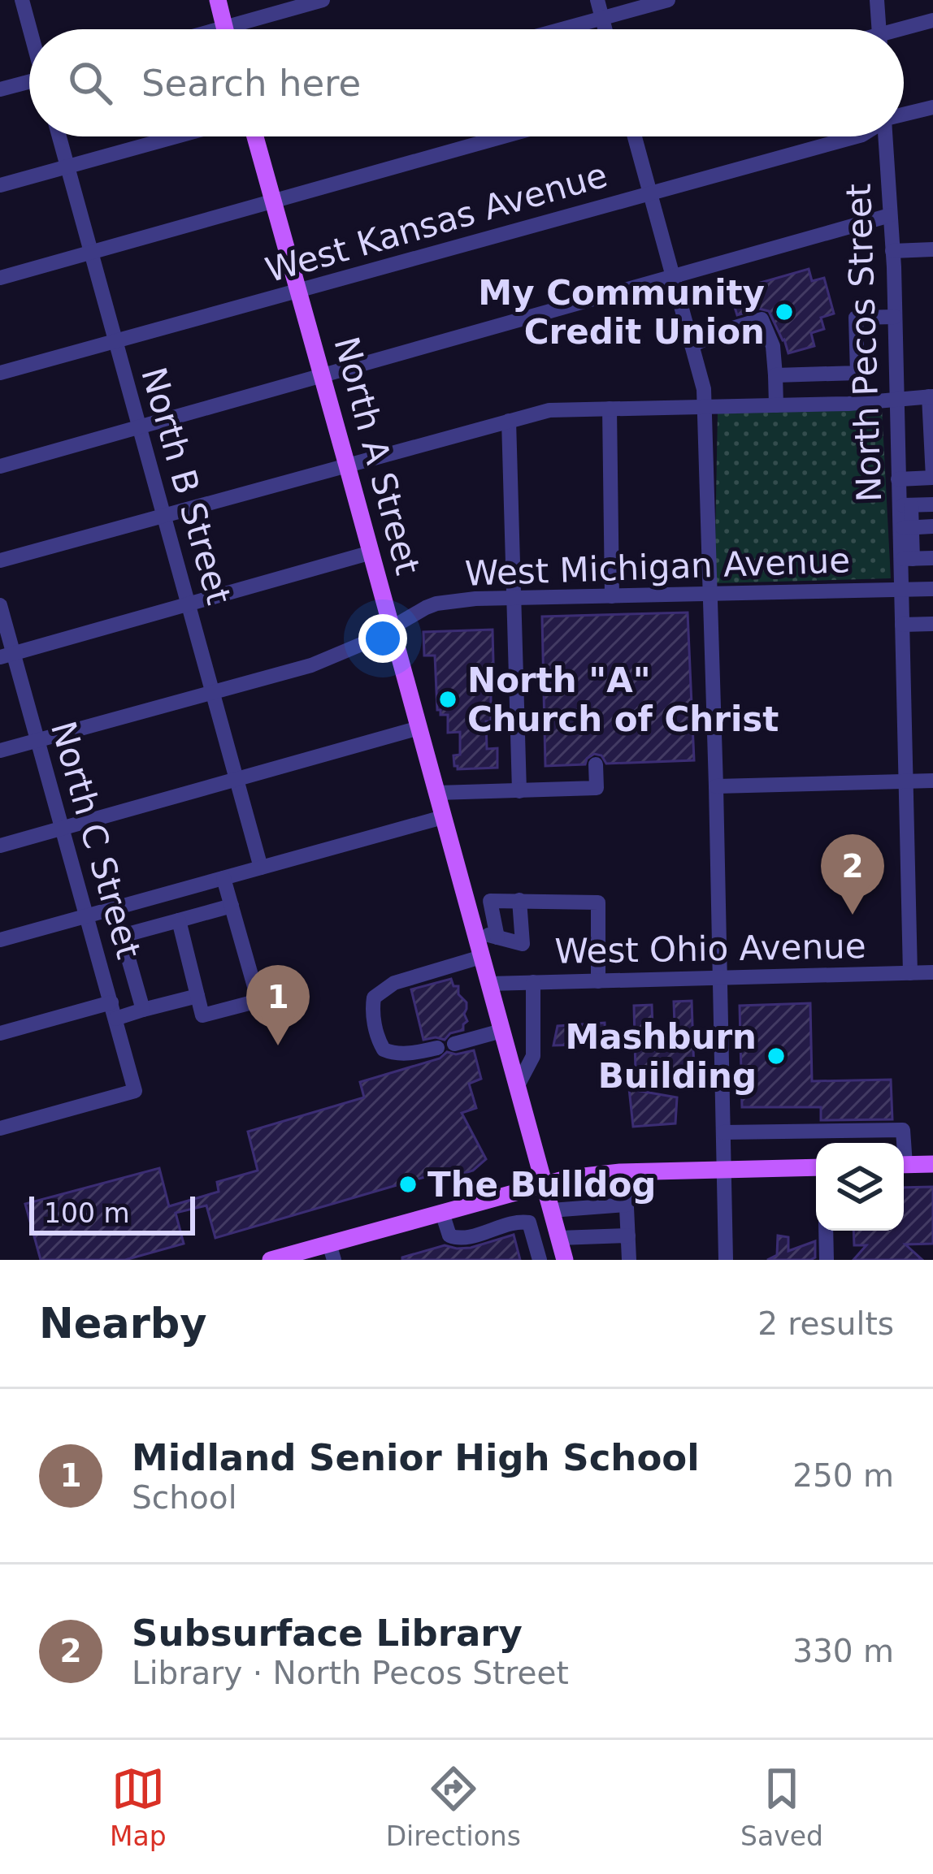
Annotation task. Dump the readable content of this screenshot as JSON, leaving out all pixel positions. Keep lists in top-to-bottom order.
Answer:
{
  "streets": {
    "main road": ["North A Street"],
    "street": [
      "West Kansas Avenue",
      "North Pecos Street",
      "North B Street",
      "West Michigan Avenue",
      "North C Street",
      "West Ohio Avenue"
    ]
  },
  "crossings": [
    ["West Kansas Avenue", "North A Street"],
    ["West Kansas Avenue", "North B Street"],
    ["North Pecos Street", "West Michigan Avenue"],
    ["North Pecos Street", "West Ohio Avenue"],
    ["North A Street", "West Michigan Avenue"],
    ["North A Street", "West Ohio Avenue"],
    ["North B Street", "West Michigan Avenue"],
    ["West Michigan Avenue", "North C Street"]
  ],
  "places": [
    "My Community Credit Union",
    "North \"A\" Church of Christ",
    "Mashburn Building",
    "The Bulldog"
  ],
  "scale_bar": "100 m",
  "page": {
    "search": "Search here",
    "pins": ["2", "1"],
    "scale": "100 m",
    "heading": ["Nearby", "2 results"],
    "list": [
      {
        "mark": "1",
        "name": "Midland Senior High School",
        "note": "School",
        "value": "250 m"
      },
      {
        "mark": "2",
        "name": "Subsurface Library",
        "note": "Library · North Pecos Street",
        "value": "330 m"
      }
    ],
    "nav": ["Map", "Directions", "Saved"]
  }
}
